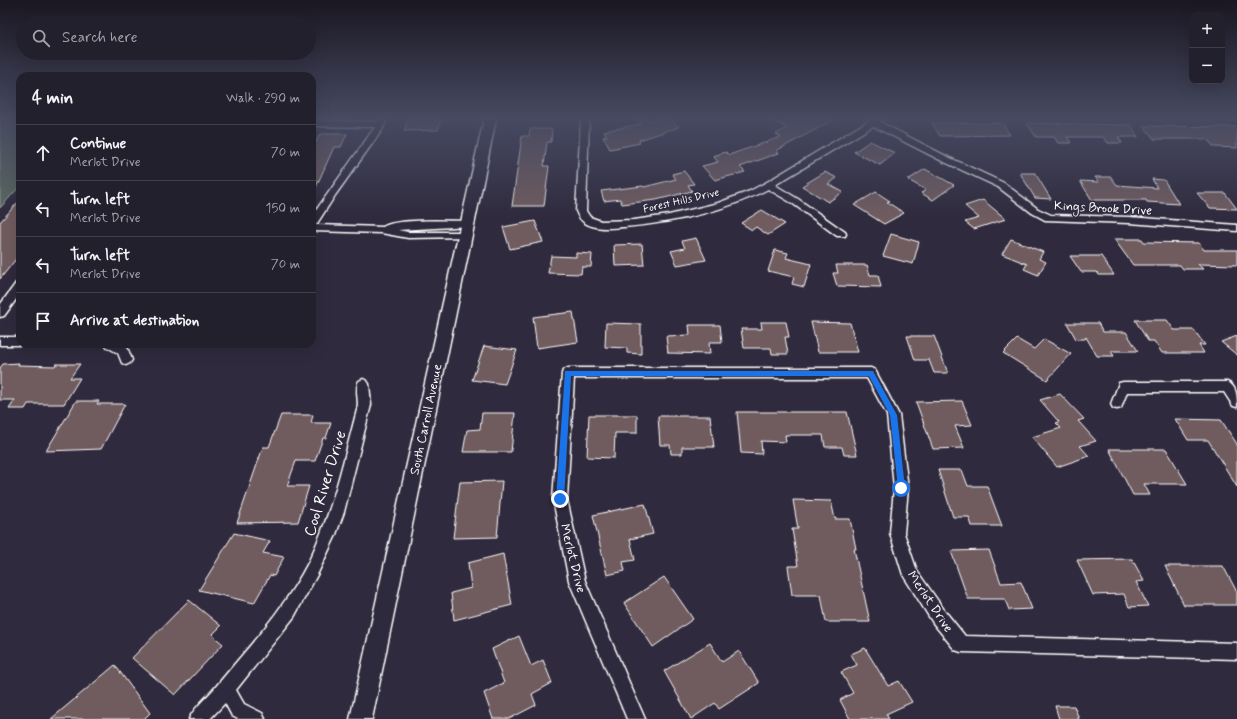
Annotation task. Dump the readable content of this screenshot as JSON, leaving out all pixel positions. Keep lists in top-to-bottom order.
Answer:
{
  "streets": {
    "main road": ["South Carroll Avenue"],
    "street": [
      "Forest Hills Drive",
      "Kings Brook Drive",
      "Cool River Drive",
      "Merlot Drive"
    ]
  },
  "page": {
    "map_buttons": ["+", "−"],
    "search": "Search here",
    "heading": ["4 min", "Walk · 290 m"],
    "list": [
      ["Continue", "Merlot Drive", "70 m"],
      ["Turn left", "Merlot Drive", "150 m"],
      ["Turn left", "Merlot Drive", "70 m"],
      "Arrive at destination"
    ]
  }
}
